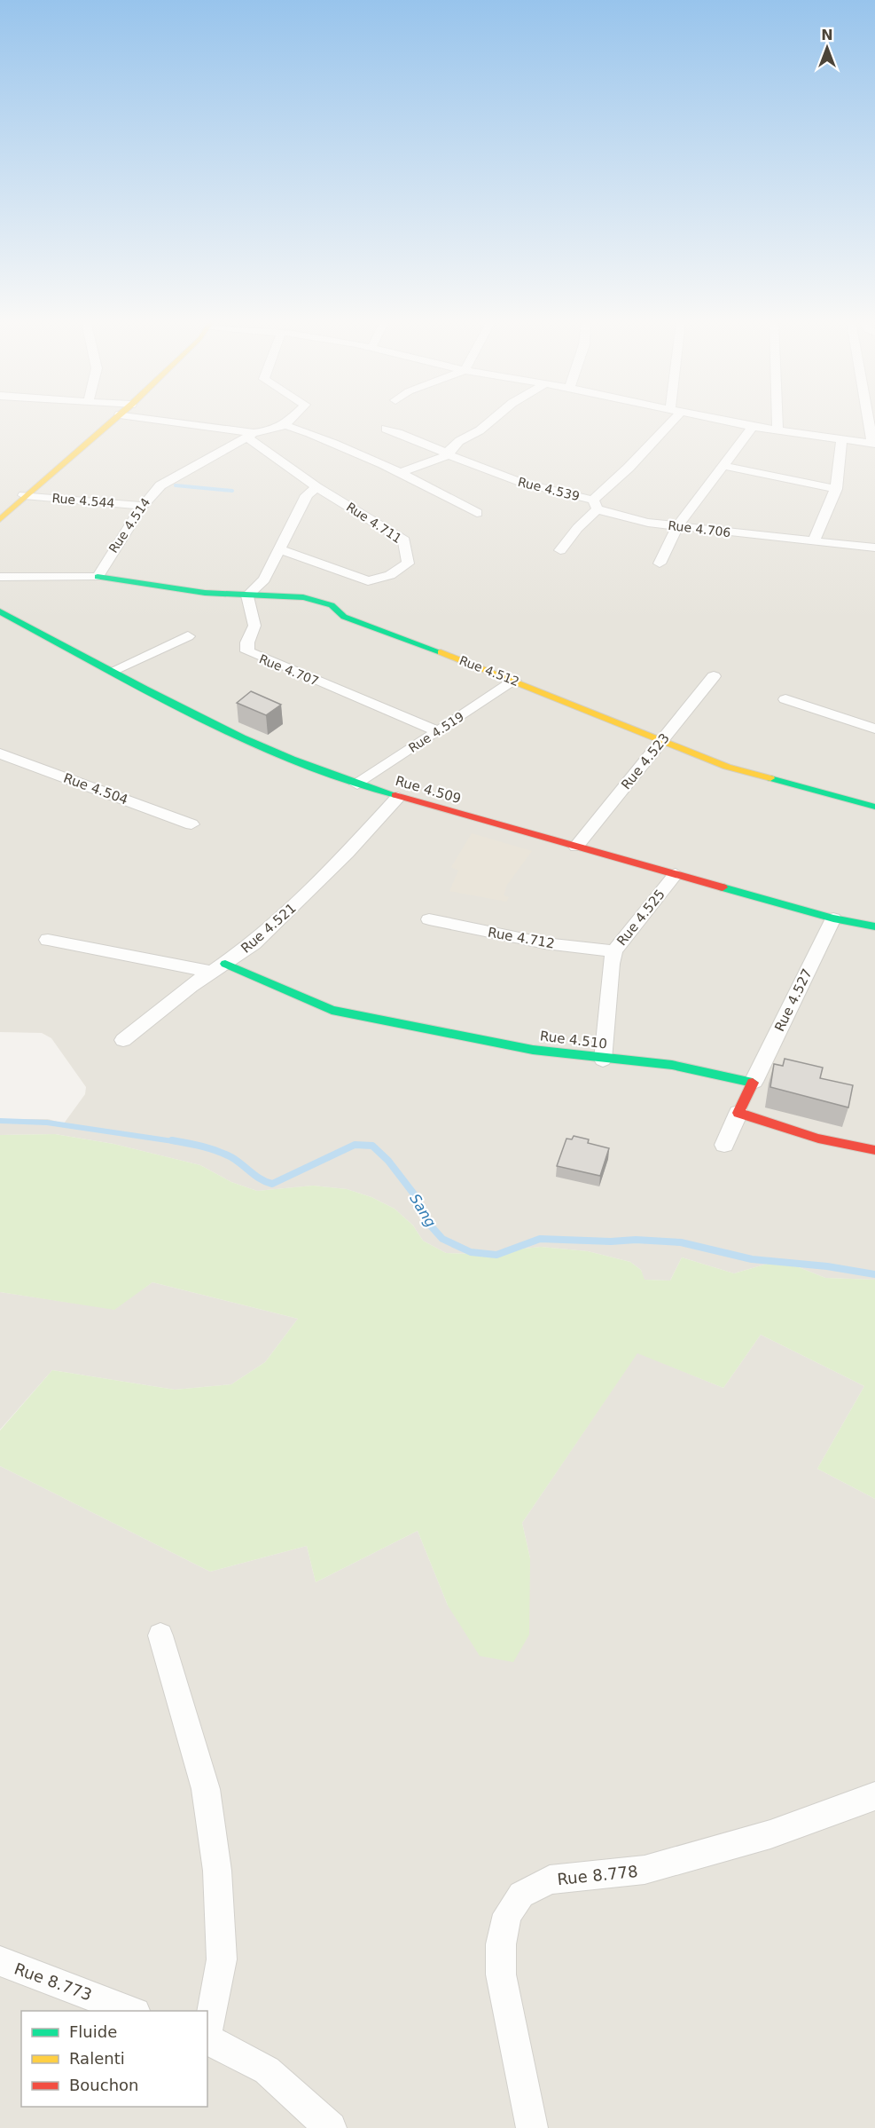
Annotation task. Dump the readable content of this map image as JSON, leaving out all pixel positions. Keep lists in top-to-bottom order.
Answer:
{
  "streets": {
    "street": [
      "Rue 4.539",
      "Rue 4.544",
      "Rue 4.711",
      "Rue 4.514",
      "Rue 4.706",
      "Rue 4.707",
      "Rue 4.512",
      "Rue 4.519",
      "Rue 4.523",
      "Rue 4.504",
      "Rue 4.509",
      "Rue 4.525",
      "Rue 4.521",
      "Rue 4.712",
      "Rue 4.527",
      "Rue 4.510",
      "Rue 8.778",
      "Rue 8.773"
    ]
  },
  "crossings": [
    ["Rue 4.539", "Rue 4.706"],
    ["Rue 4.544", "Rue 4.514"],
    ["Rue 4.514", "Rue 4.512"],
    ["Rue 4.707", "Rue 4.512"],
    ["Rue 4.707", "Rue 4.519"],
    ["Rue 4.512", "Rue 4.519"],
    ["Rue 4.512", "Rue 4.523"],
    ["Rue 4.519", "Rue 4.509"],
    ["Rue 4.523", "Rue 4.509"],
    ["Rue 4.509", "Rue 4.525"],
    ["Rue 4.509", "Rue 4.521"],
    ["Rue 4.509", "Rue 4.527"],
    ["Rue 4.525", "Rue 4.712"],
    ["Rue 4.525", "Rue 4.510"],
    ["Rue 4.521", "Rue 4.510"],
    ["Rue 4.527", "Rue 4.510"]
  ],
  "water": ["Sang"],
  "legend": ["Fluide", "Ralenti", "Bouchon"],
  "north": "top"
}
